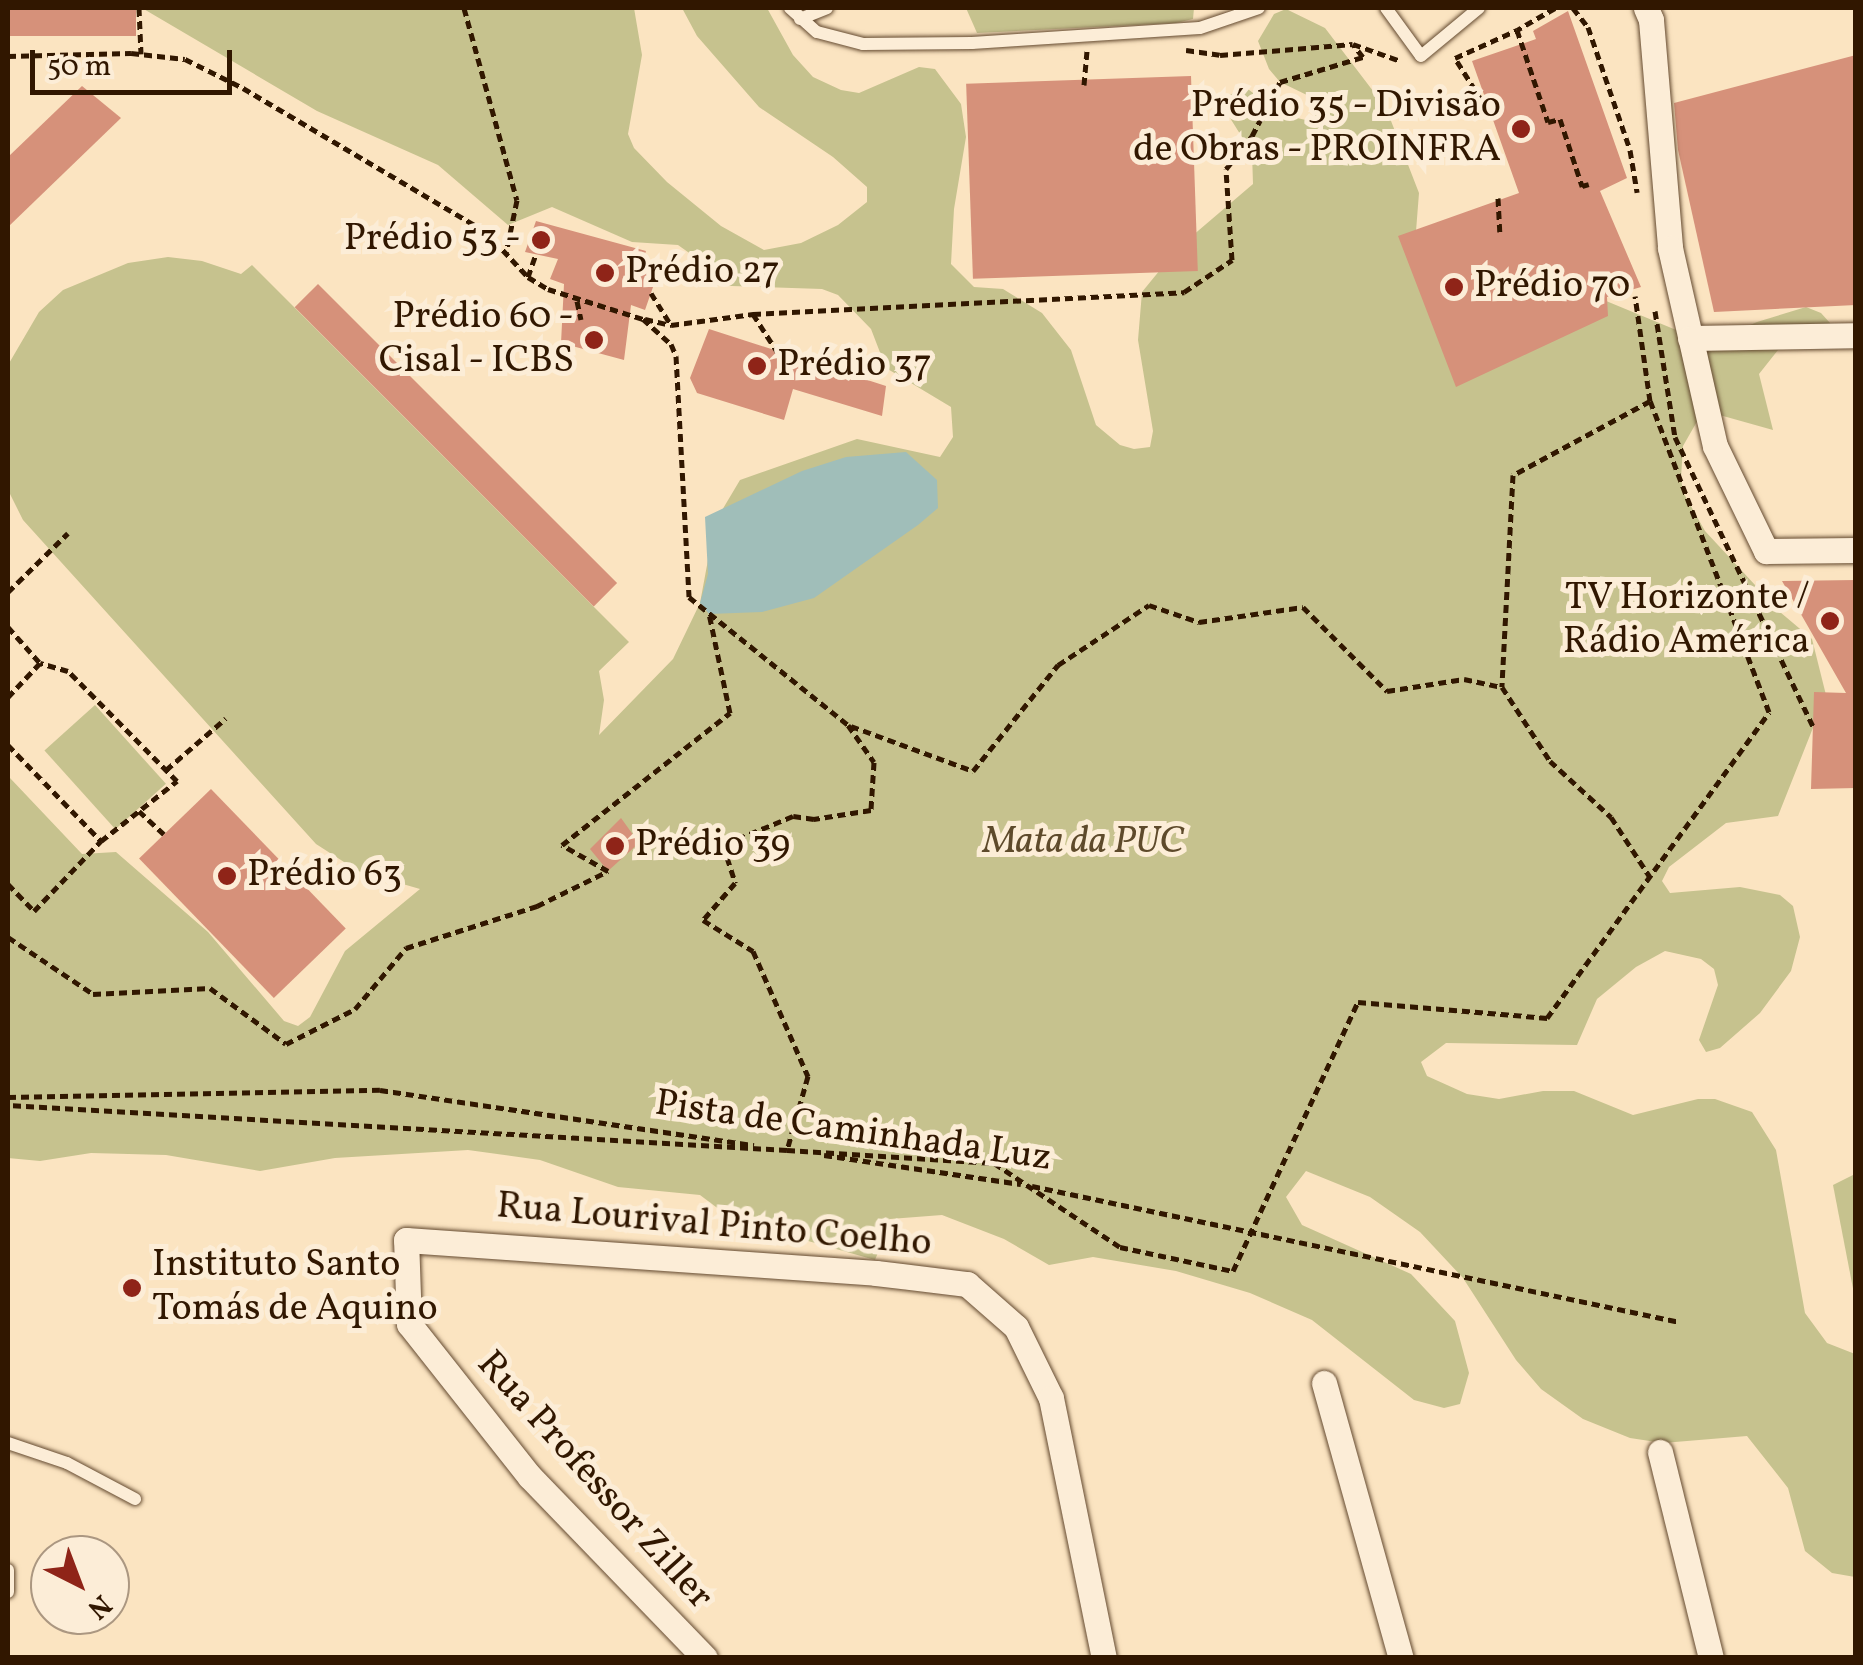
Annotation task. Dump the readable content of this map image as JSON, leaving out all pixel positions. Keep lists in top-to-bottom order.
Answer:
{
  "streets": {
    "street": ["Rua Lourival Pinto Coelho", "Rua Professor Ziller"],
    "path": ["Pista de Caminhada Luz"]
  },
  "crossings": [
    ["Rua Lourival Pinto Coelho", "Rua Professor Ziller"]
  ],
  "parks": ["Mata da PUC"],
  "places": [
    "Prédio 35 - Divisão de Obras - PROINFRA",
    "Prédio 53 -",
    "Prédio 27",
    "Prédio 70",
    "Prédio 60 - Cisal - ICBS",
    "Prédio 37",
    "TV Horizonte / Rádio América",
    "Prédio 39",
    "Prédio 63",
    "Instituto Santo Tomás de Aquino"
  ],
  "scale_bar": "50 m",
  "north": "bottom right"
}
